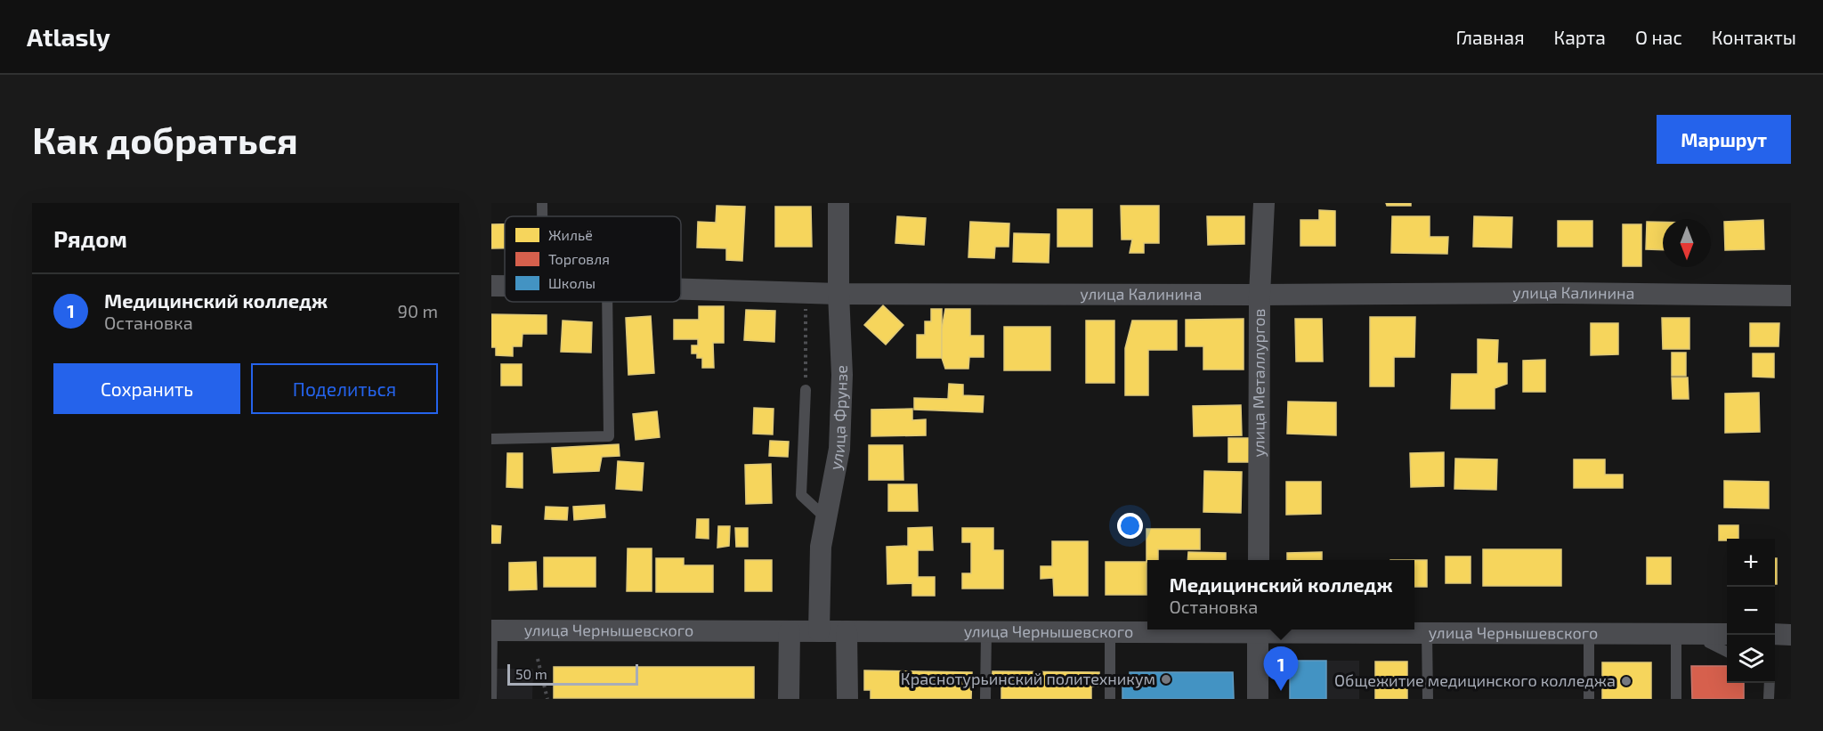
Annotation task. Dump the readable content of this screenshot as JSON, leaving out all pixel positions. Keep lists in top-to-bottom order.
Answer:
{
  "streets": {
    "street": [
      "улица Калинина",
      "улица Металлургов",
      "улица Фрунзе",
      "улица Чернышевского"
    ]
  },
  "crossings": [
    ["улица Калинина", "улица Металлургов"],
    ["улица Калинина", "улица Фрунзе"],
    ["улица Фрунзе", "улица Чернышевского"]
  ],
  "places": ["Краснотурьинский политехникум", "Общежитие медицинского колледжа"],
  "legend": ["Жильё", "Торговля", "Школы"],
  "scale_bar": "50 m",
  "north": "bottom",
  "page": {
    "header": "Atlasly",
    "nav": [
      "Главная",
      "Карта",
      "О нас",
      "Контакты"
    ],
    "buttons": [
      "Маршрут",
      ["Сохранить", "Поделиться"]
    ],
    "title": "Как добраться",
    "heading": "Рядом",
    "list": [
      {
        "mark": "1",
        "name": "Медицинский колледж",
        "note": "Остановка",
        "value": "90 m"
      }
    ],
    "map_buttons": ["+", "−"],
    "popup": ["Медицинский колледж", "Остановка"],
    "pins": "1",
    "scale": "50 m"
  }
}
